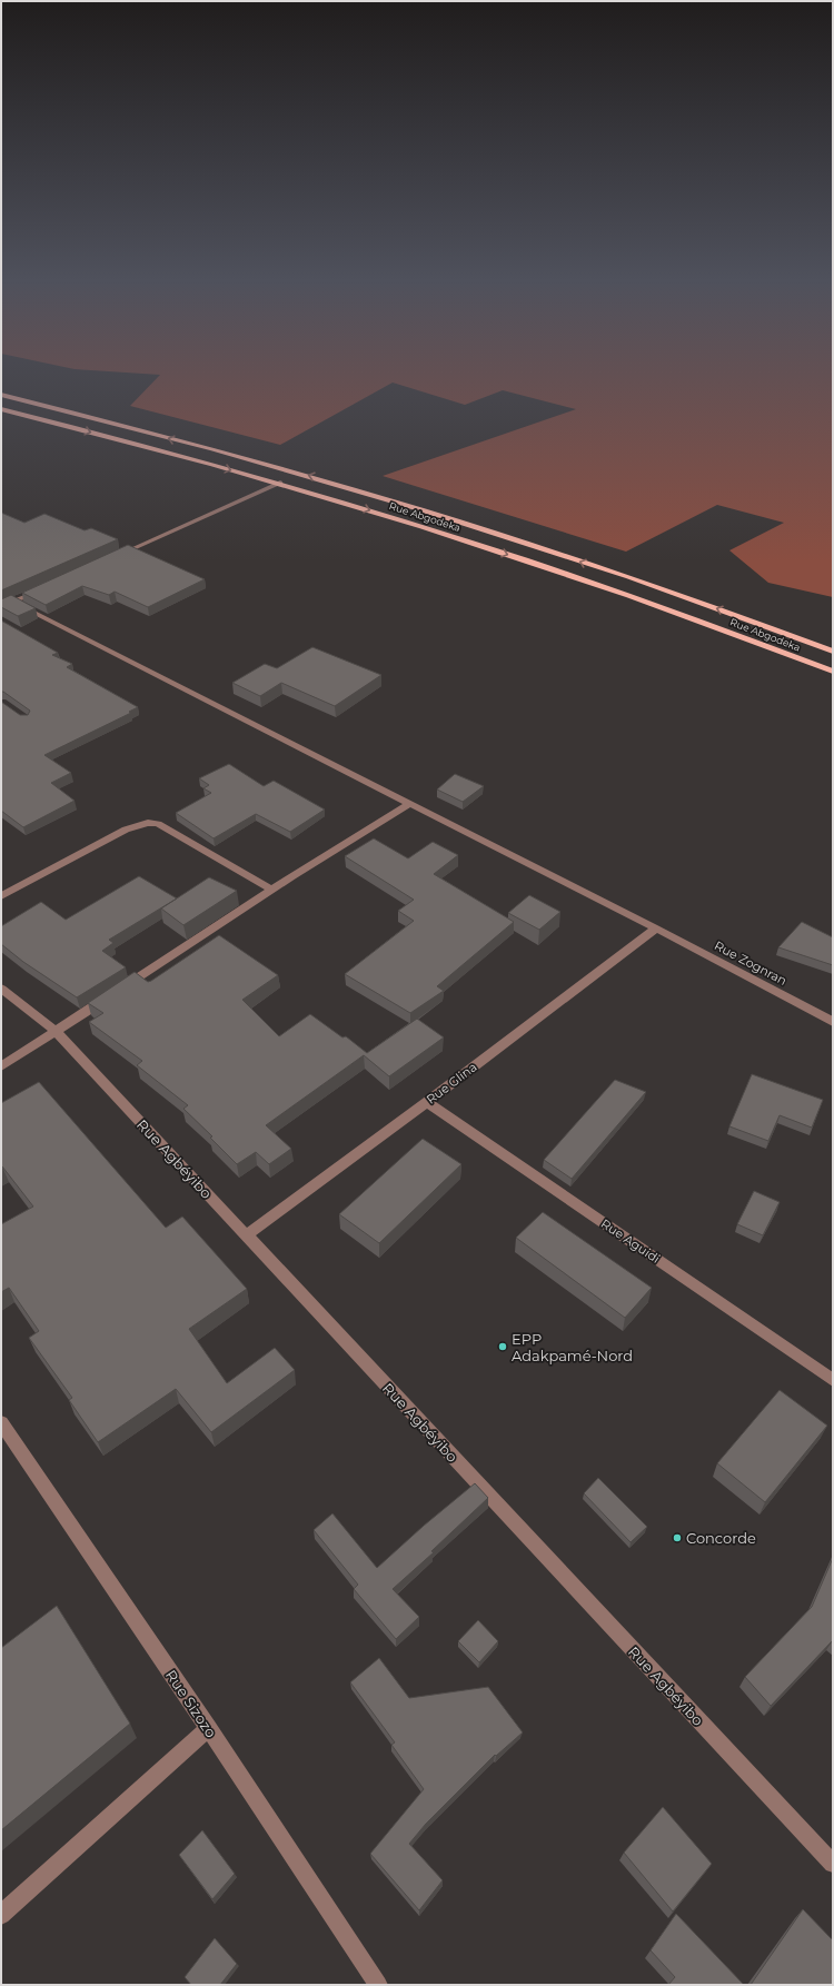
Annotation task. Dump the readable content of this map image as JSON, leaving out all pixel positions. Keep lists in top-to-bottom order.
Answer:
{
  "streets": {
    "main road": ["Rue Abgodeka"],
    "street": [
      "Rue Zognran",
      "Rue Glina",
      "Rue Agbéyibo",
      "Rue Aguidi",
      "Rue Sizozo"
    ]
  },
  "crossings": [
    ["Rue Zognran", "Rue Glina"],
    ["Rue Glina", "Rue Agbéyibo"],
    ["Rue Glina", "Rue Aguidi"]
  ],
  "places": ["EPP Adakpamé-Nord", "Concorde"]
}
